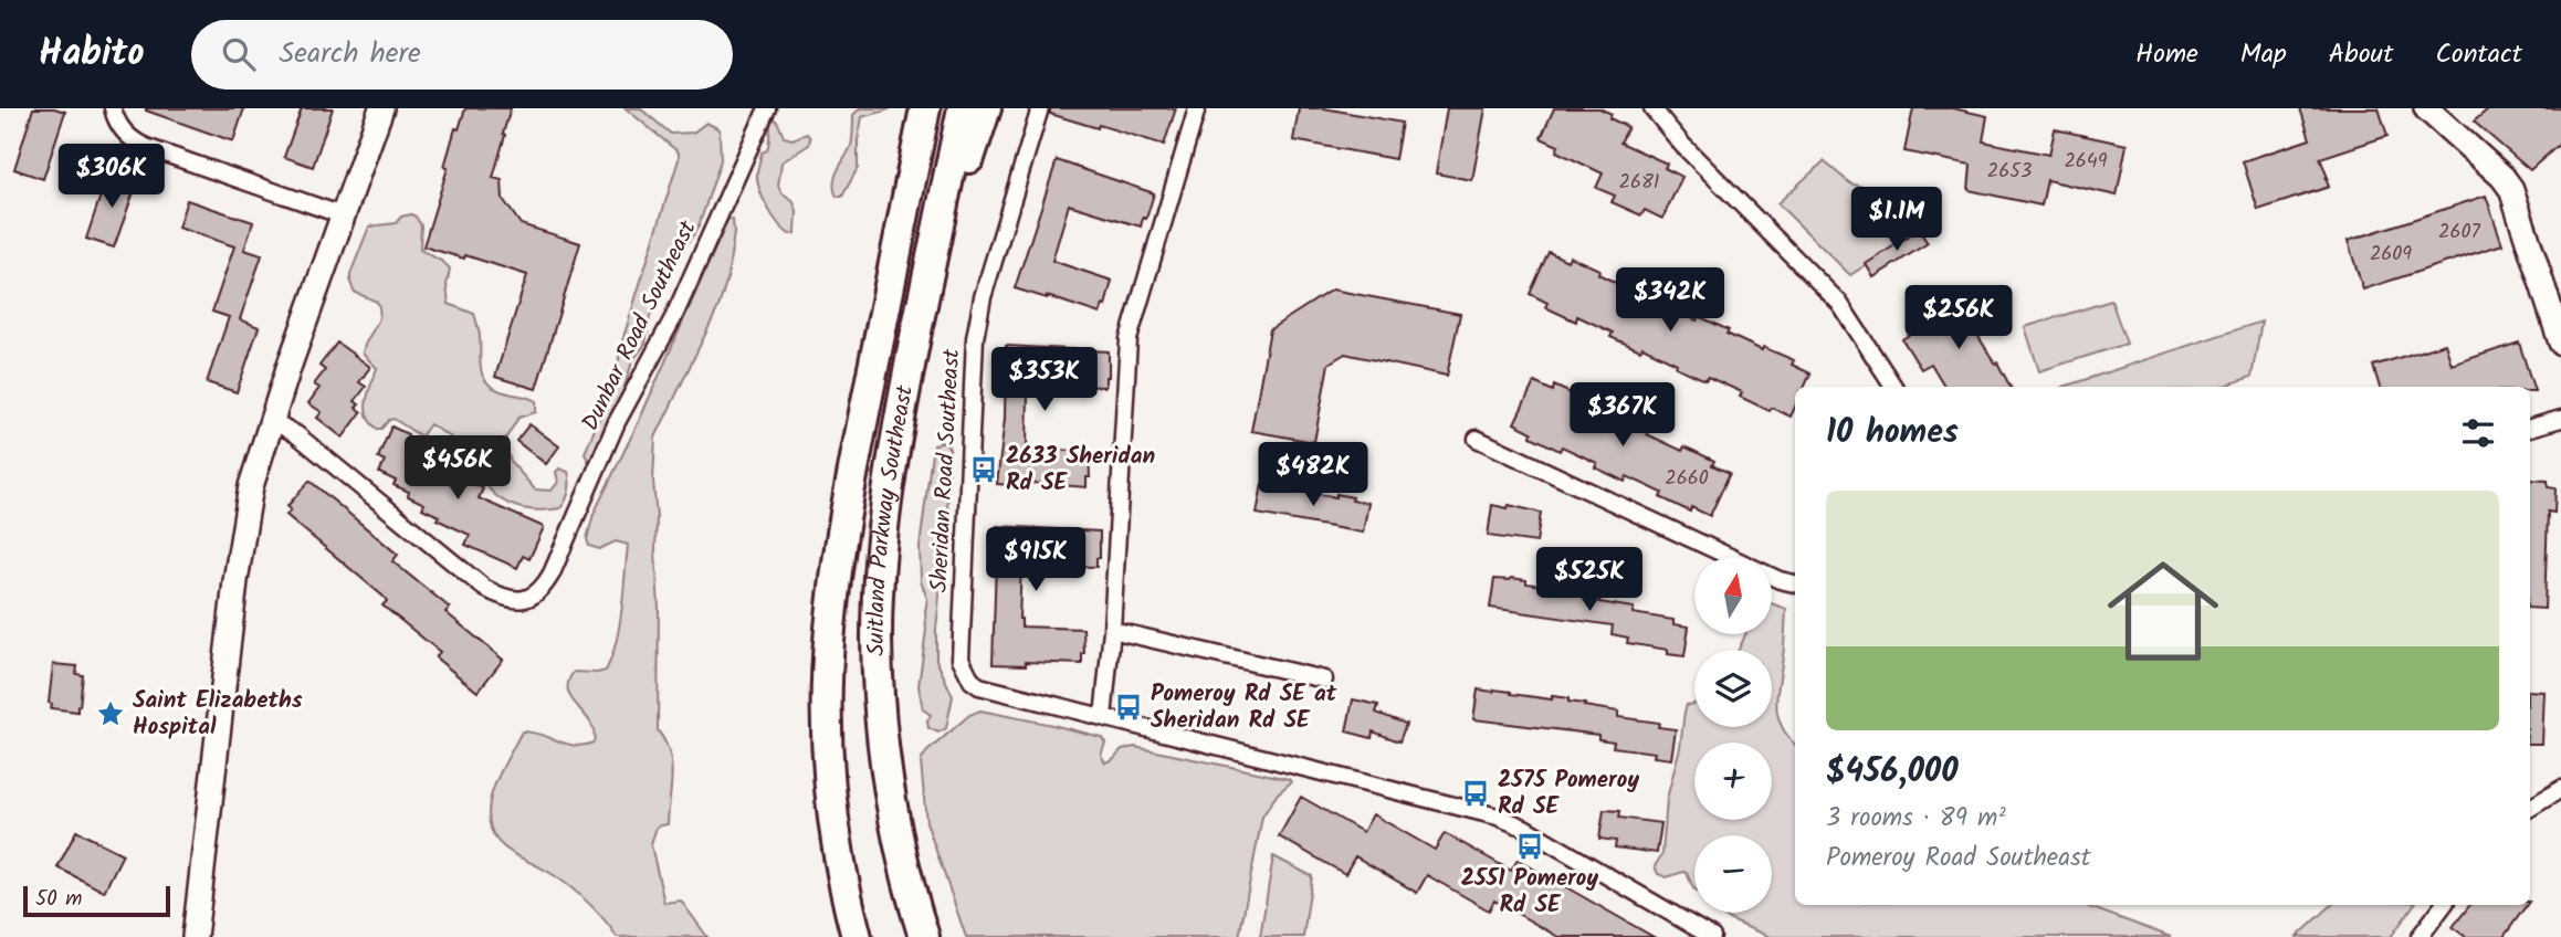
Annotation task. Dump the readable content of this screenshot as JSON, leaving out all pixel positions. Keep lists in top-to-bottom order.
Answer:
{
  "streets": {
    "highway": ["Suitland Parkway Southeast"],
    "street": ["Dunbar Road Southeast", "Sheridan Road Southeast"]
  },
  "places": {
    "bus stop": [
      "2633 Sheridan Rd SE",
      "Pomeroy Rd SE at Sheridan Rd SE",
      "2575 Pomeroy Rd SE",
      "2551 Pomeroy Rd SE"
    ],
    "place": ["Saint Elizabeths Hospital"]
  },
  "house_numbers": [
    "2649",
    "2653",
    "2681",
    "2607",
    "2609",
    "2660"
  ],
  "scale_bar": "50 m",
  "north": "top",
  "page": {
    "header": "Habito",
    "search": "Search here",
    "nav": [
      "Home",
      "Map",
      "About",
      "Contact"
    ],
    "price": [
      "$306K",
      "$1.1M",
      "$342K",
      "$256K",
      "$353K",
      "$367K",
      "$456K",
      "$482K",
      "$915K",
      "$525K"
    ],
    "heading": "10 homes",
    "list": [
      {
        "name": "$456,000",
        "note": "3 rooms · 89 m² · Pomeroy Road Southeast"
      }
    ],
    "map_buttons": ["+", "−"],
    "scale": "50 m"
  }
}
